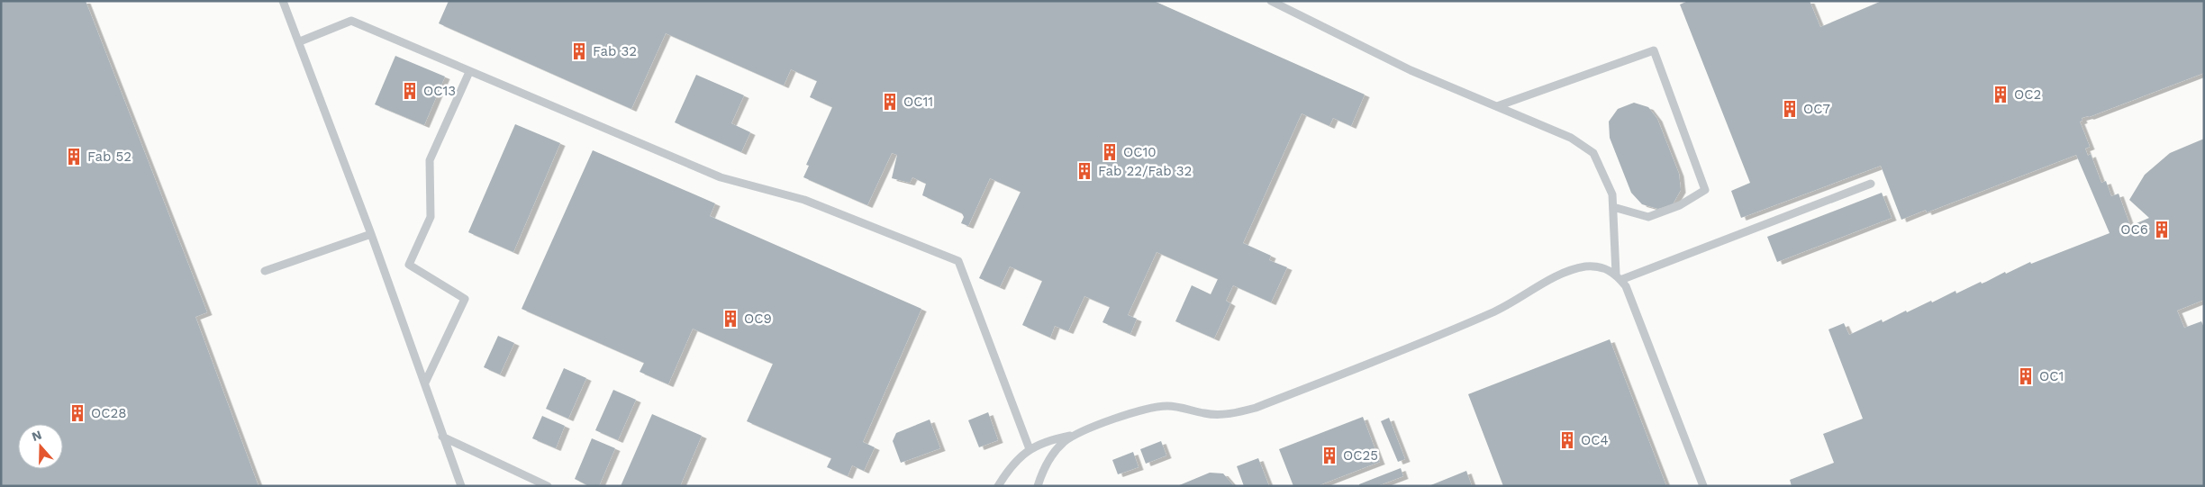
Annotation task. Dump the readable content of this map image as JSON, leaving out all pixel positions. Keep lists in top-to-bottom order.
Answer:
{
  "places": {
    "building": [
      "Fab 32",
      "OC13",
      "OC2",
      "OC11",
      "OC7",
      "OC10",
      "Fab 52",
      "Fab 22/Fab 32",
      "OC6",
      "OC9",
      "OC1",
      "OC28",
      "OC4",
      "OC25"
    ]
  },
  "north": "top"
}
